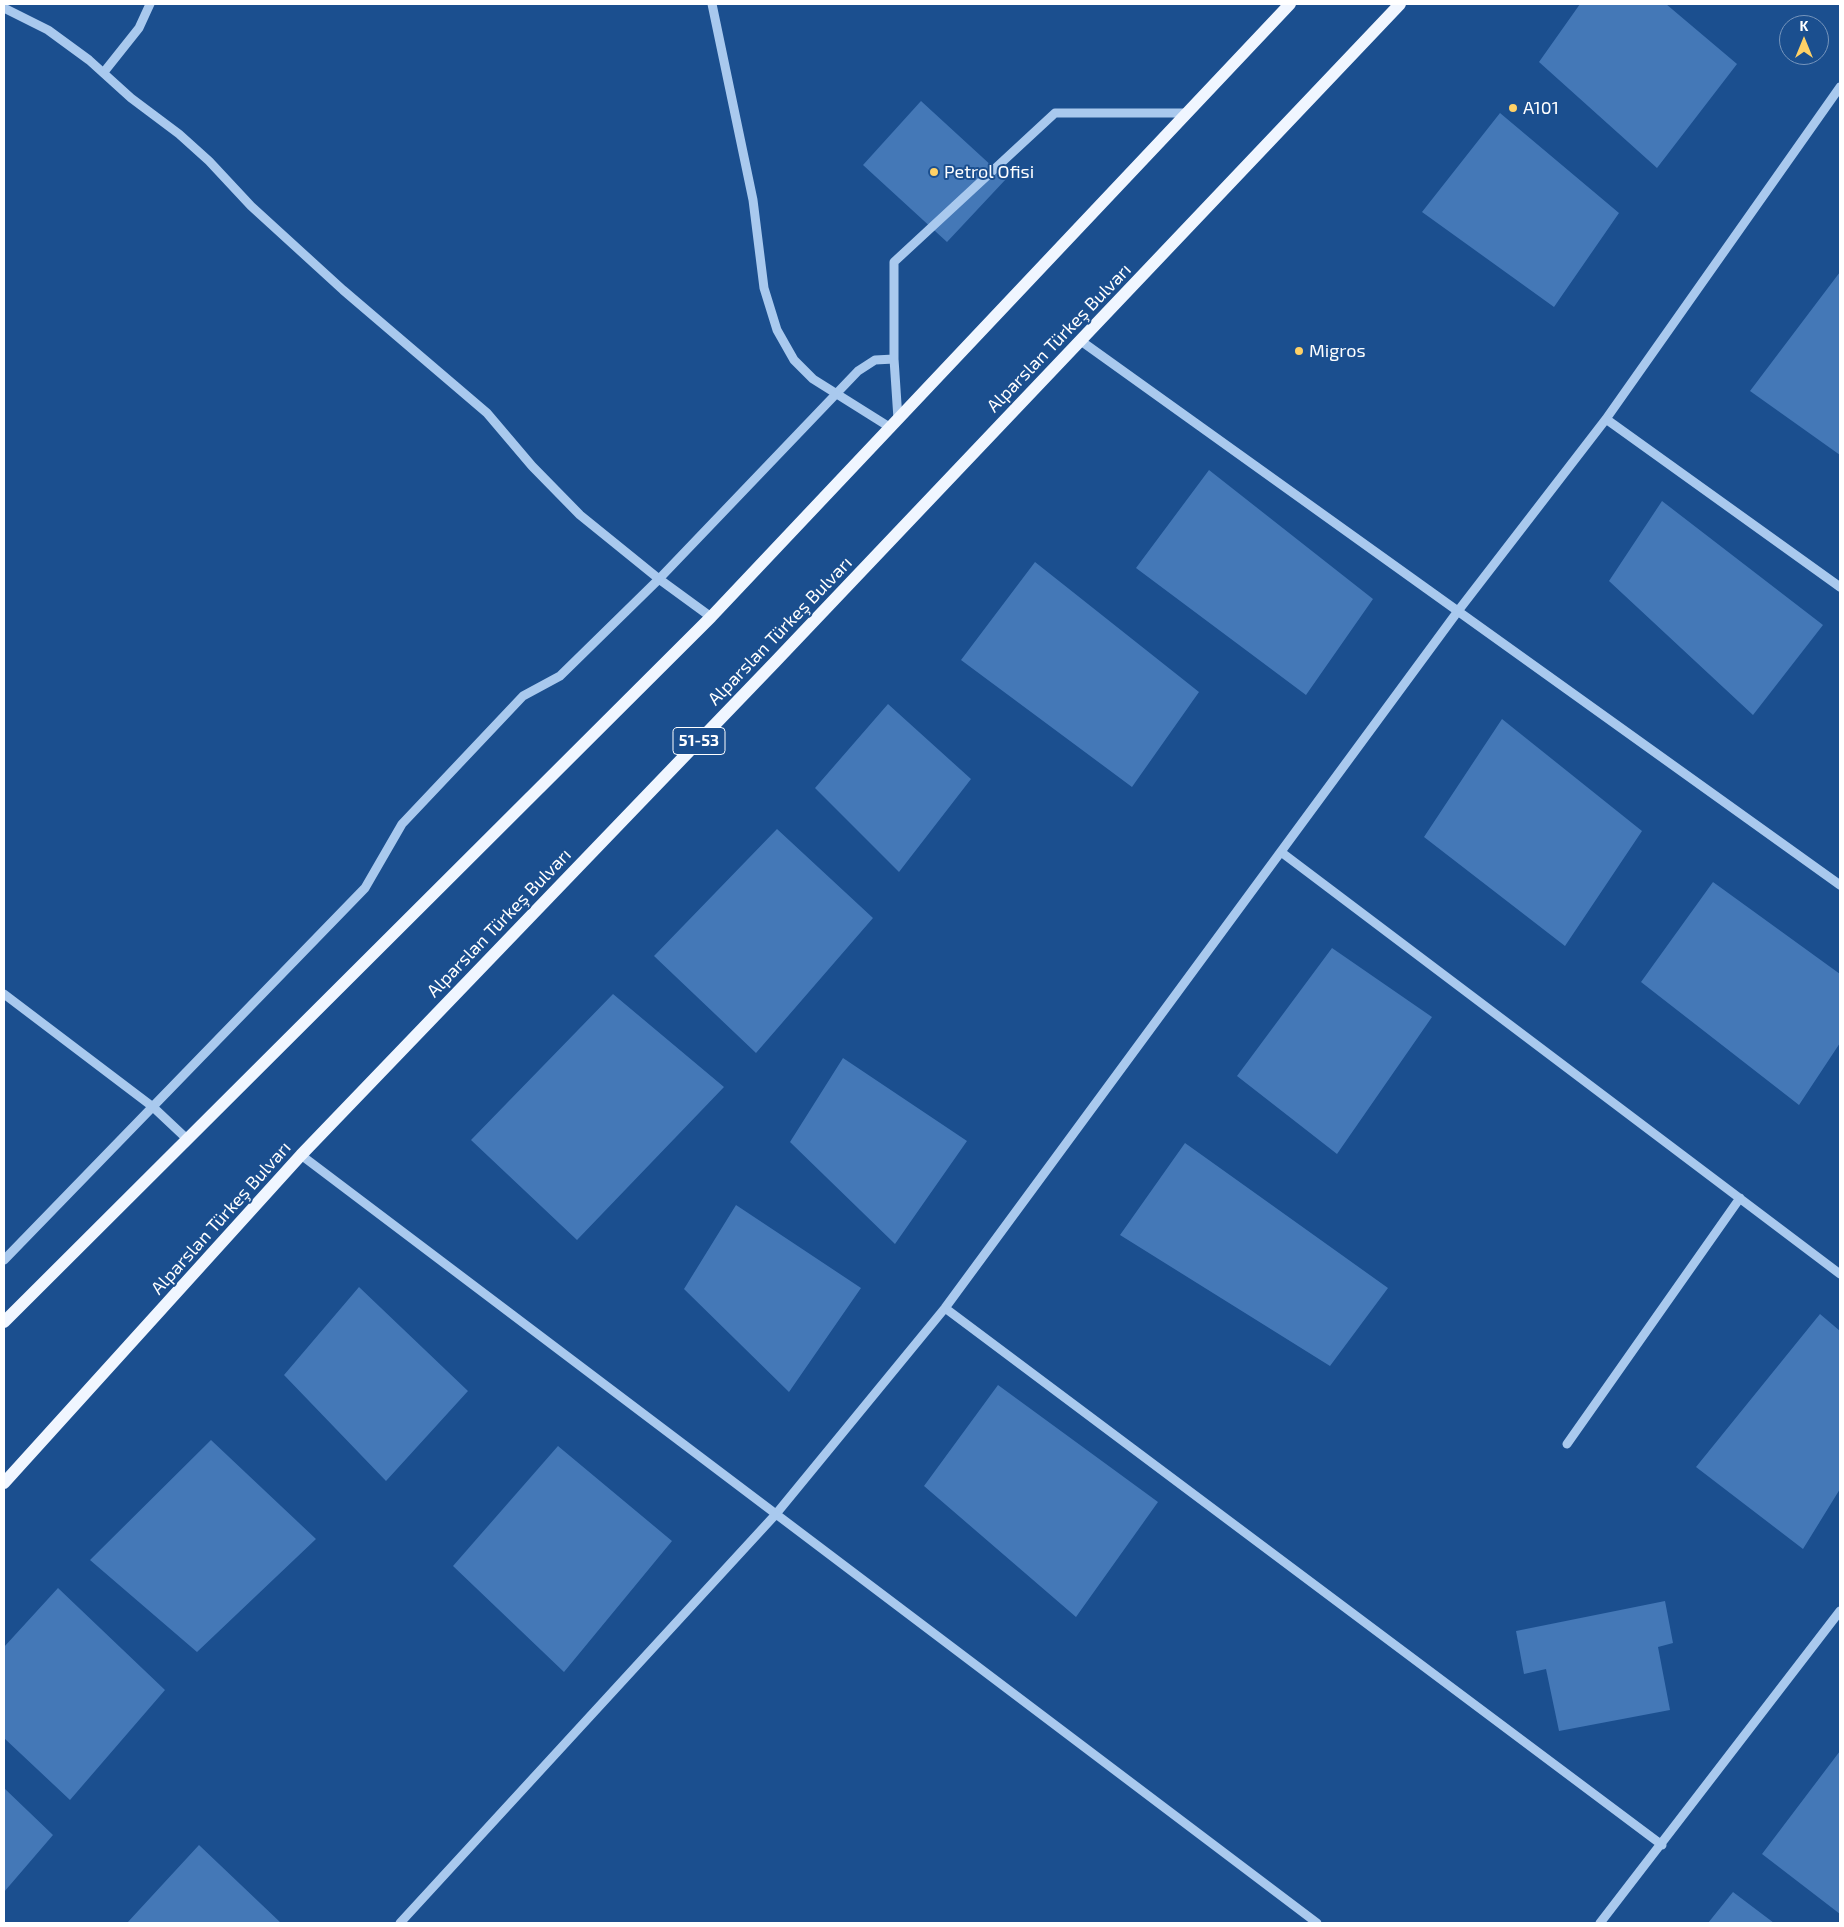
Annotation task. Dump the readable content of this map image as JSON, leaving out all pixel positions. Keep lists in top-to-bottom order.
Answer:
{
  "streets": {
    "main road": ["Alparslan Türkeş Bulvarı", "51-53"]
  },
  "places": ["A101", "Petrol Ofisi", "Migros"],
  "north": "top"
}
